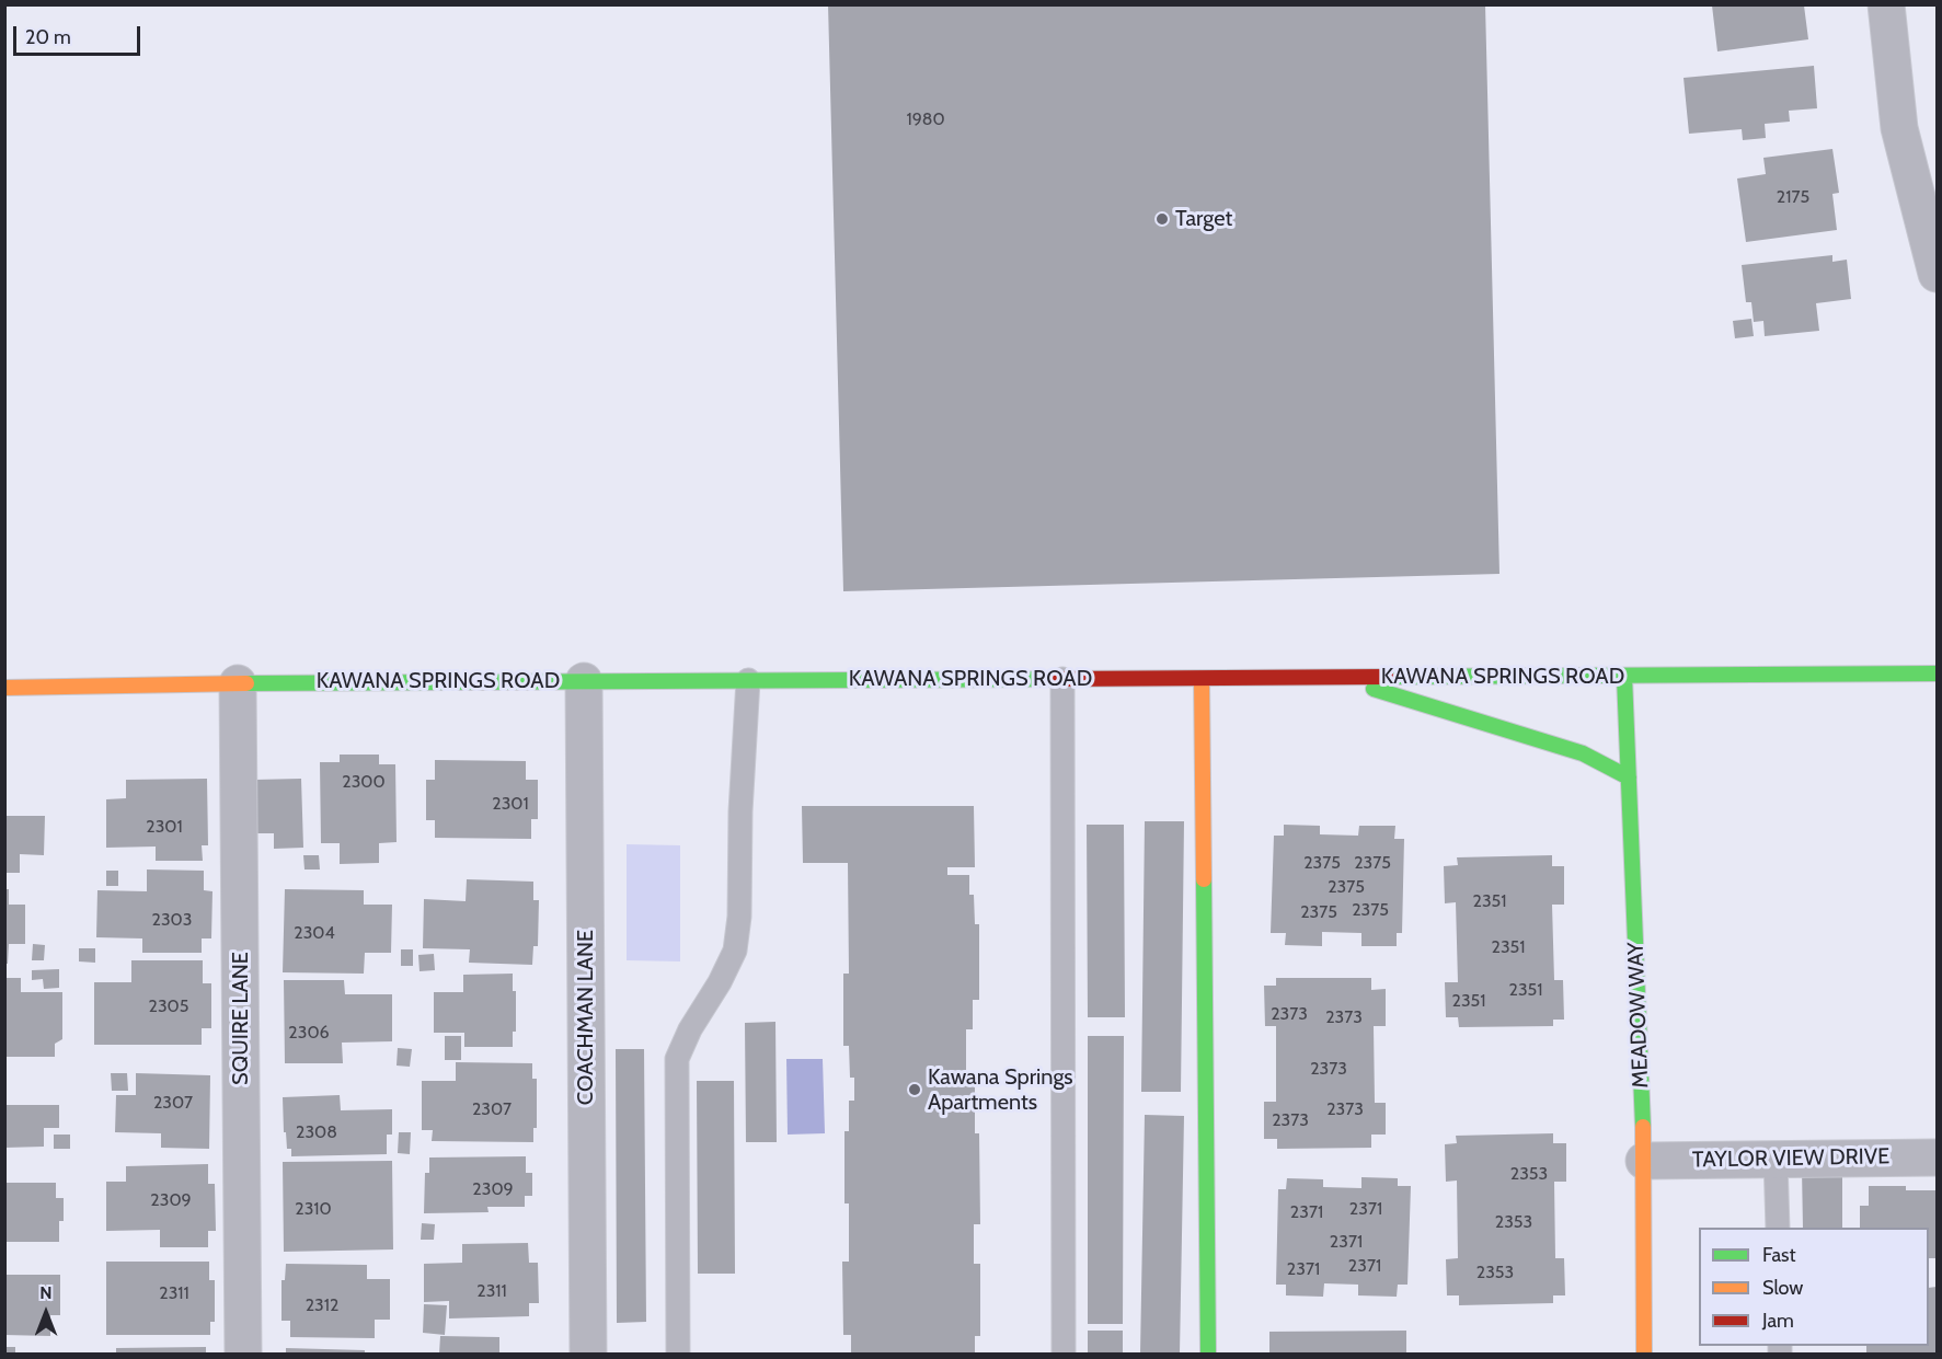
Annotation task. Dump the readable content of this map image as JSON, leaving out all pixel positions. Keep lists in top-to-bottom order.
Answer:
{
  "streets": {
    "street": [
      "KAWANA SPRINGS ROAD",
      "MEADOW WAY",
      "COACHMAN LANE",
      "SQUIRE LANE",
      "TAYLOR VIEW DRIVE"
    ]
  },
  "crossings": [
    ["KAWANA SPRINGS ROAD", "MEADOW WAY"],
    ["KAWANA SPRINGS ROAD", "COACHMAN LANE"],
    ["KAWANA SPRINGS ROAD", "SQUIRE LANE"],
    ["MEADOW WAY", "TAYLOR VIEW DRIVE"]
  ],
  "places": ["Target", "Kawana Springs Apartments"],
  "house_numbers": [
    "1980",
    "2175",
    "2300",
    "2301",
    "2301",
    "2375",
    "2375",
    "2375",
    "2351",
    "2375",
    "2375",
    "2303",
    "2304",
    "2351",
    "2351",
    "2351",
    "2305",
    "2373",
    "2373",
    "2306",
    "2373",
    "2307",
    "2307",
    "2373",
    "2373",
    "2308",
    "2353",
    "2309",
    "2309",
    "2310",
    "2371",
    "2371",
    "2353",
    "2371",
    "2371",
    "2371",
    "2353",
    "2311",
    "2311",
    "2312"
  ],
  "legend": ["Fast", "Slow", "Jam"],
  "scale_bar": "20 m",
  "north": "top"
}
